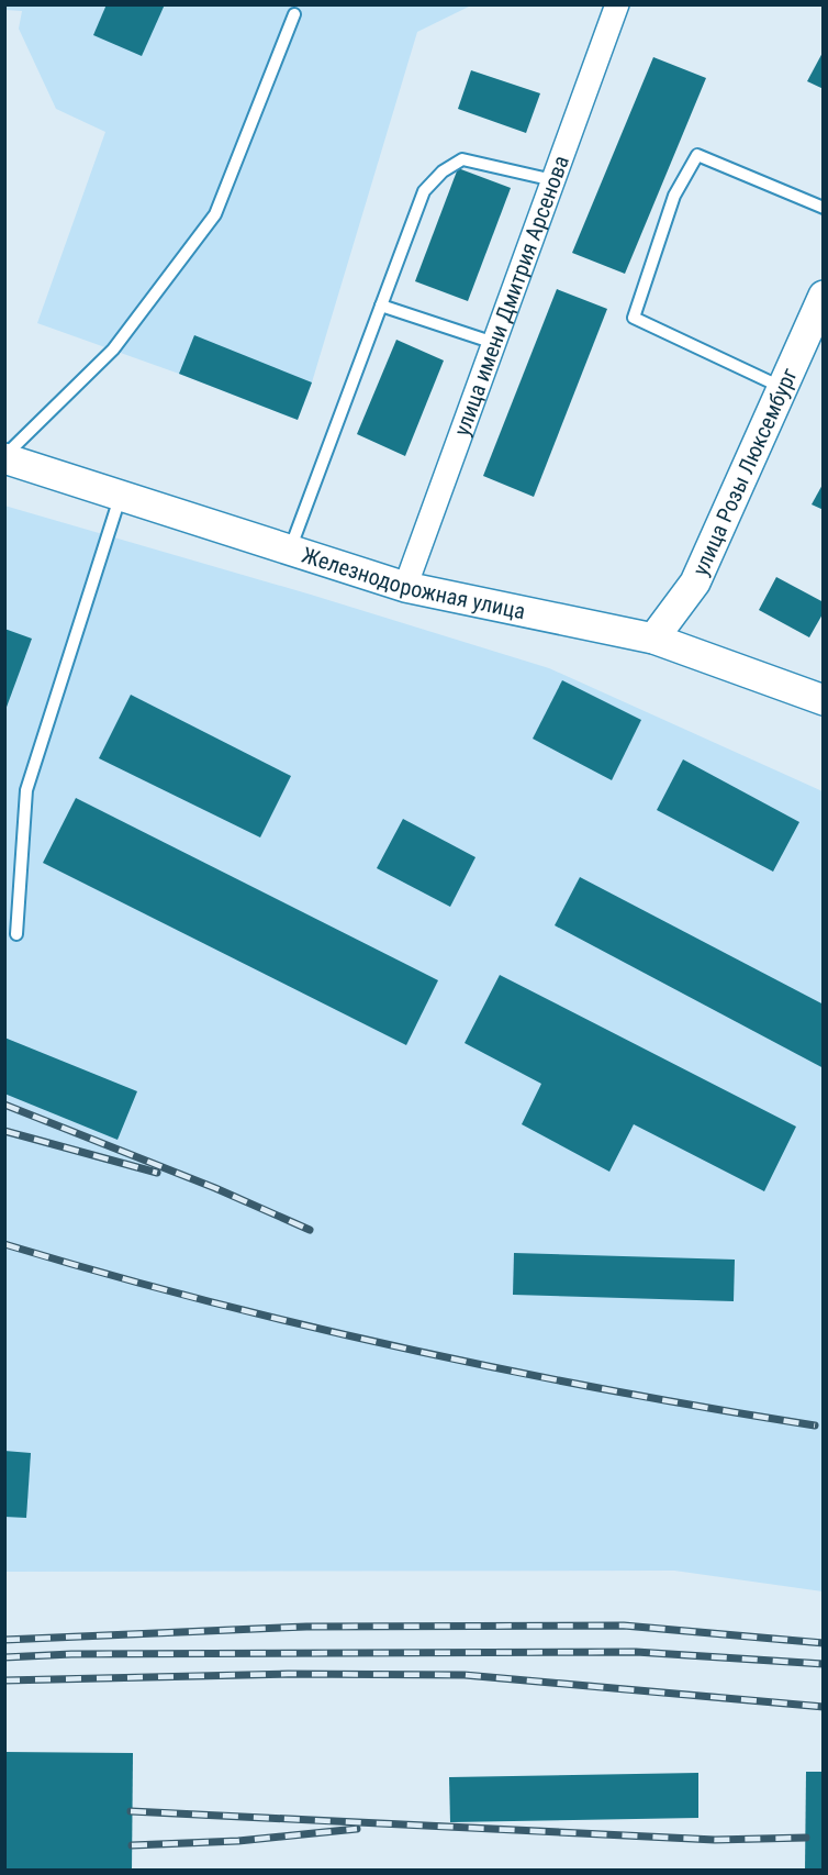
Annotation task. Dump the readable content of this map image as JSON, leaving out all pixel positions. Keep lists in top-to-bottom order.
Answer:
{
  "streets": {
    "street": ["улица имени Дмитрия Арсенова", "улица Розы Люксембург", "Железнодорожная улица"]
  },
  "crossings": [
    ["улица имени Дмитрия Арсенова", "Железнодорожная улица"],
    ["улица Розы Люксембург", "Железнодорожная улица"]
  ]
}
